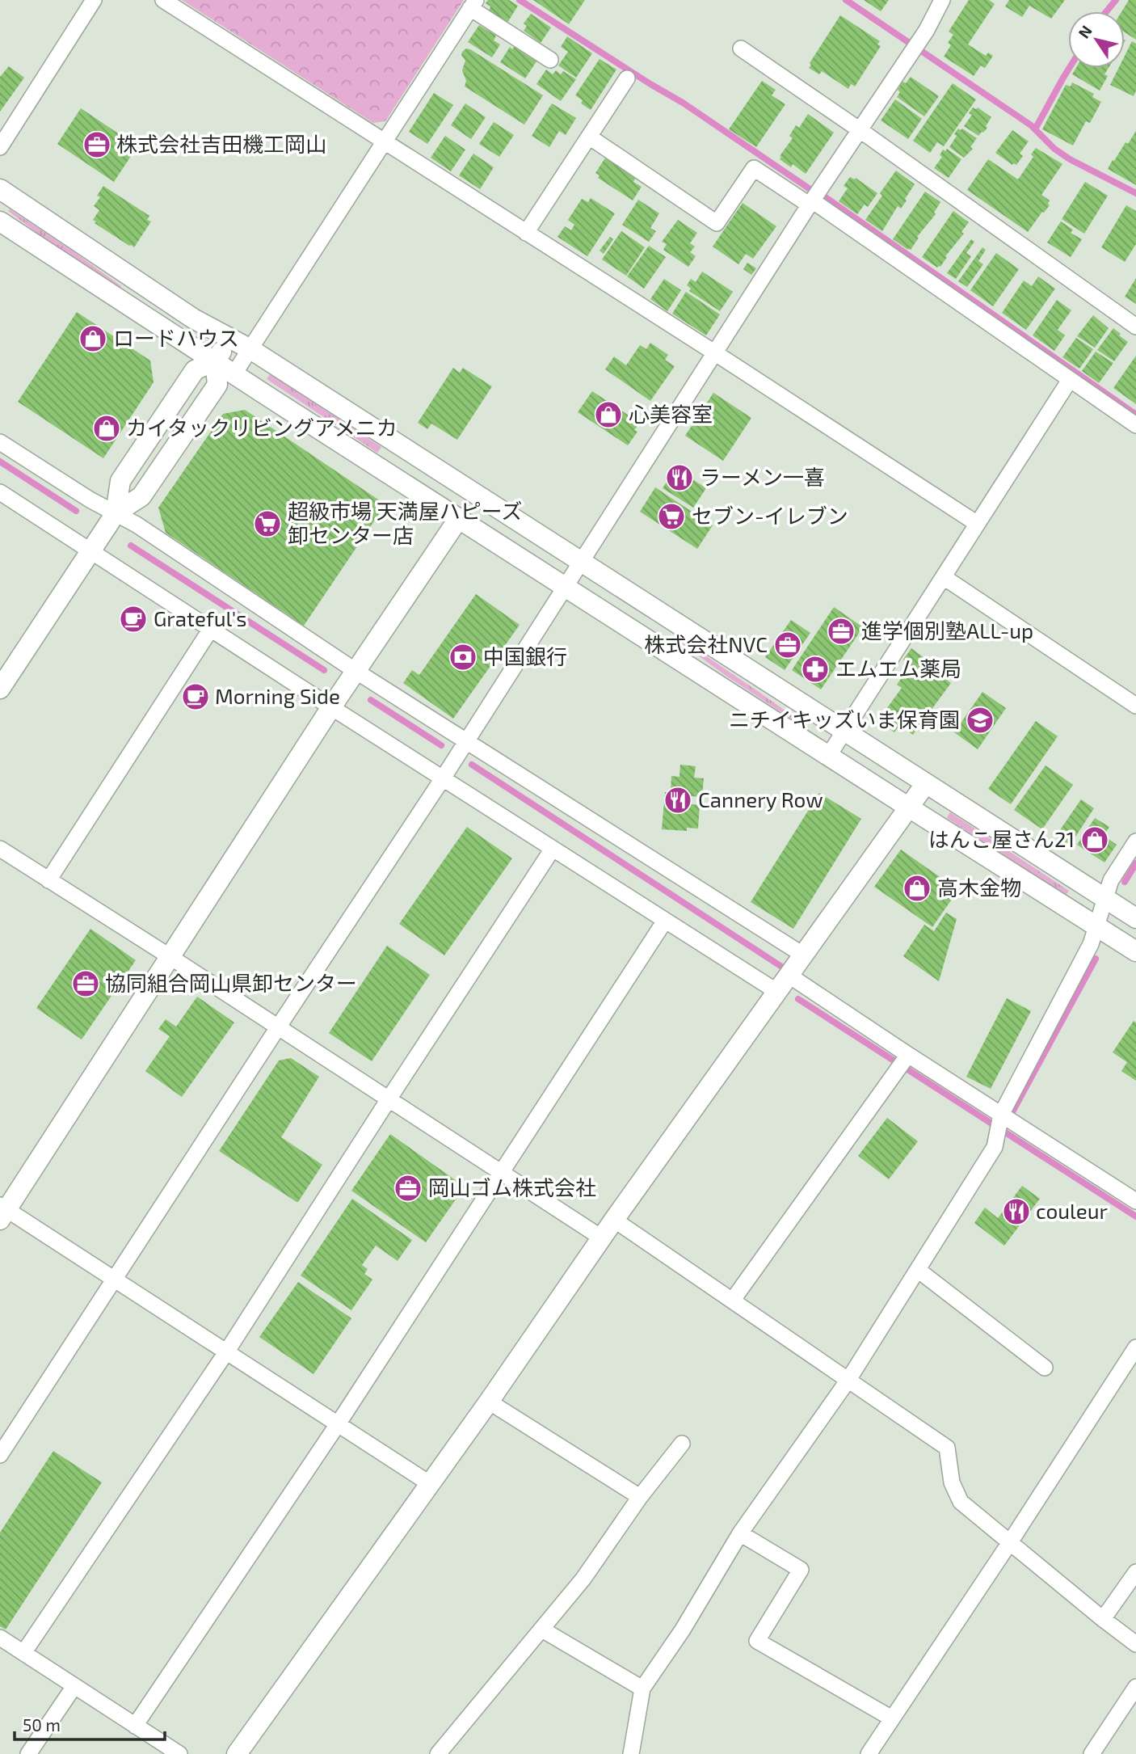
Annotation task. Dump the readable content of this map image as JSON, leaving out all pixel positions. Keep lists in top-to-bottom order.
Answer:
{
  "places": {
    "office": [
      "株式会社吉田機工岡山",
      "進学個別塾ALL-up",
      "株式会社NVC",
      "協同組合岡山県卸センター",
      "岡山ゴム株式会社"
    ],
    "shop": [
      "ロードハウス",
      "心美容室",
      "カイタックリビングアメニカ",
      "はんこ屋さん21",
      "高木金物"
    ],
    "restaurant": ["ラーメン一喜", "Cannery Row", "couleur"],
    "supermarket": ["セブン-イレブン", "超級市場 天満屋ハピーズ 卸センター店"],
    "cafe": ["Grateful's", "Morning Side"],
    "bank": ["中国銀行"],
    "pharmacy": ["エムエム薬局"],
    "school or university": ["ニチイキッズいま保育園"]
  },
  "scale_bar": "50 m",
  "north": "top left"
}
